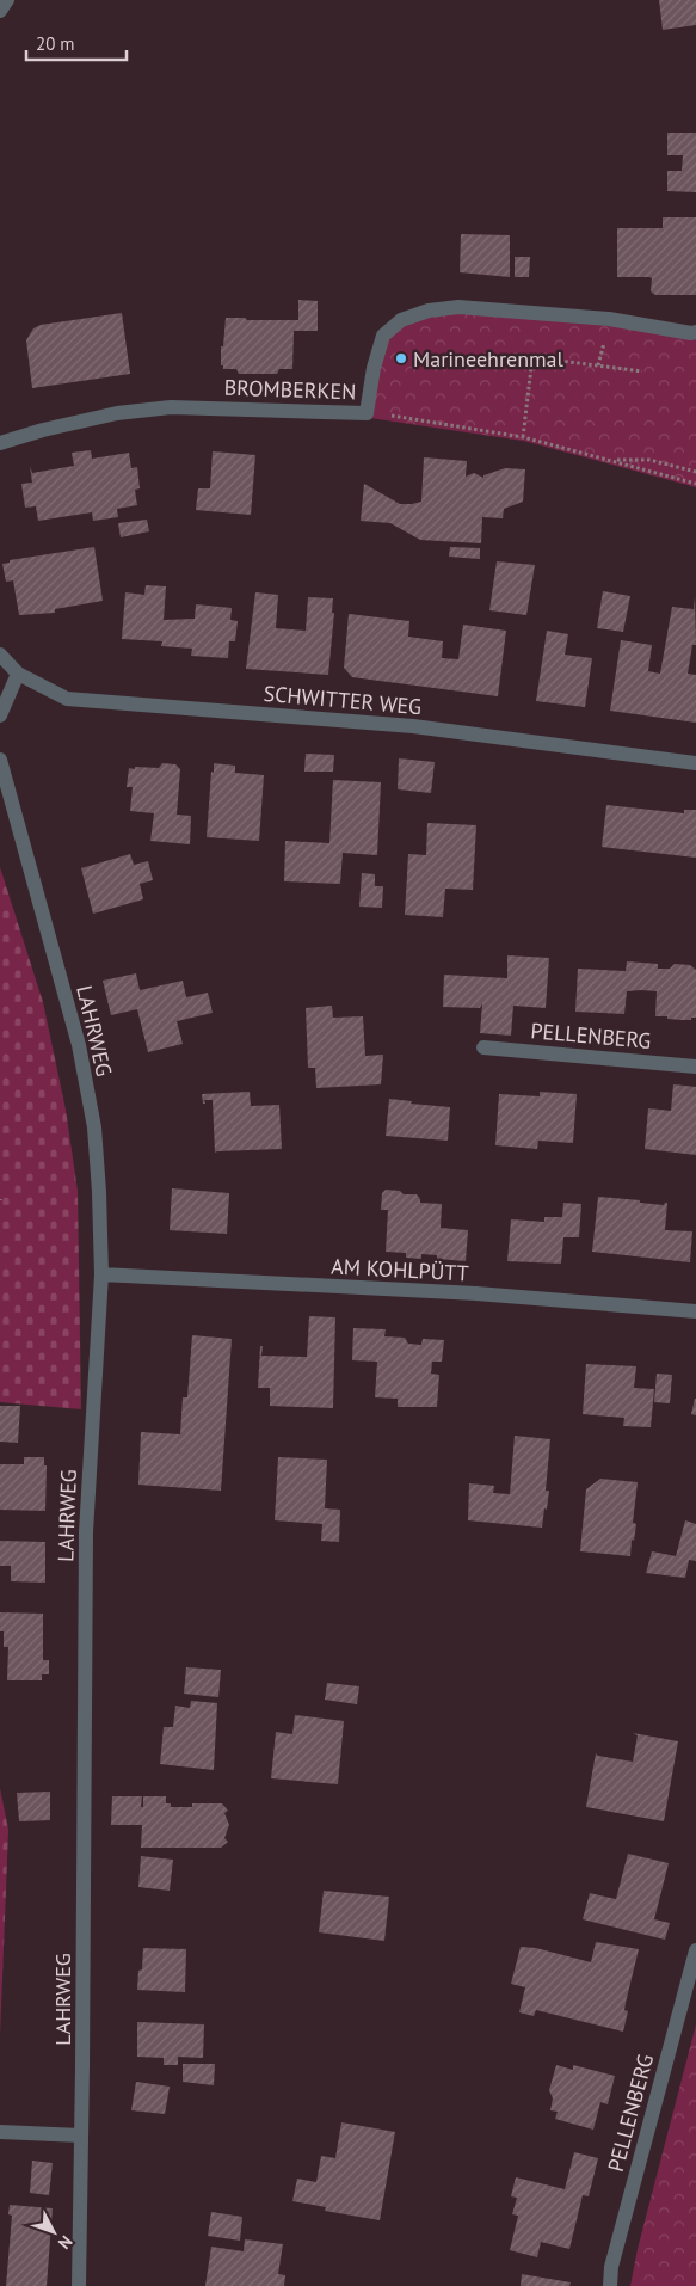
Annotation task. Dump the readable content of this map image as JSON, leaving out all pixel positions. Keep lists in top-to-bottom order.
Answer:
{
  "streets": {
    "street": [
      "BROMBERKEN",
      "SCHWITTER WEG",
      "LAHRWEG",
      "PELLENBERG",
      "AM KOHLPÜTT"
    ]
  },
  "crossings": [
    ["LAHRWEG", "AM KOHLPÜTT"]
  ],
  "places": ["Marineehrenmal"],
  "scale_bar": "20 m",
  "north": "bottom right"
}
